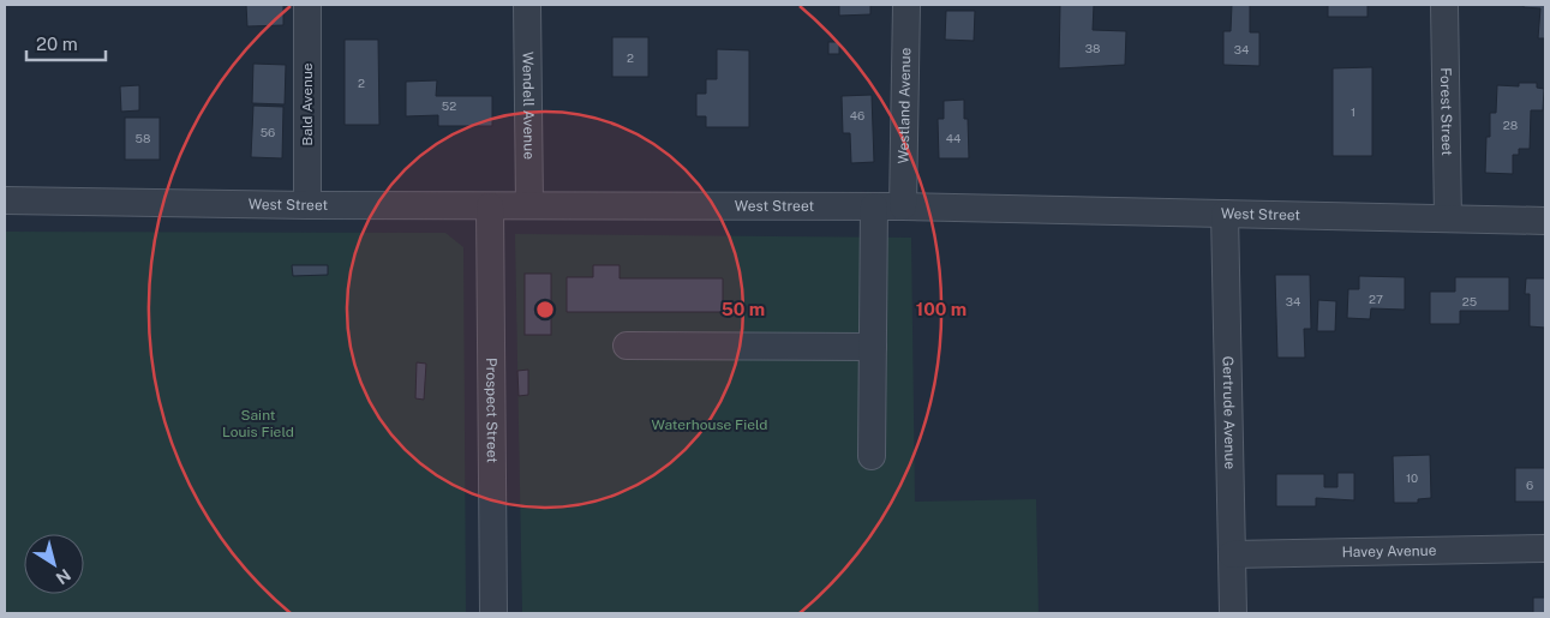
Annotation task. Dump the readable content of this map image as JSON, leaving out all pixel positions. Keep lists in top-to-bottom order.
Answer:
{
  "streets": {
    "street": [
      "Bald Avenue",
      "Wendell Avenue",
      "Westland Avenue",
      "Forest Street",
      "West Street",
      "Prospect Street",
      "Gertrude Avenue",
      "Havey Avenue"
    ]
  },
  "crossings": [
    ["Bald Avenue", "West Street"],
    ["Wendell Avenue", "West Street"],
    ["Westland Avenue", "West Street"],
    ["Forest Street", "West Street"],
    ["West Street", "Prospect Street"],
    ["West Street", "Gertrude Avenue"],
    ["Gertrude Avenue", "Havey Avenue"]
  ],
  "parks": ["Saint Louis Field", "Waterhouse Field"],
  "house_numbers": [
    "38",
    "34",
    "2",
    "2",
    "52",
    "1",
    "46",
    "28",
    "56",
    "58",
    "44",
    "27",
    "34",
    "25",
    "10",
    "6"
  ],
  "scale_bar": "20 m",
  "north": "bottom right",
  "rings": ["50 m", "100 m"]
}
